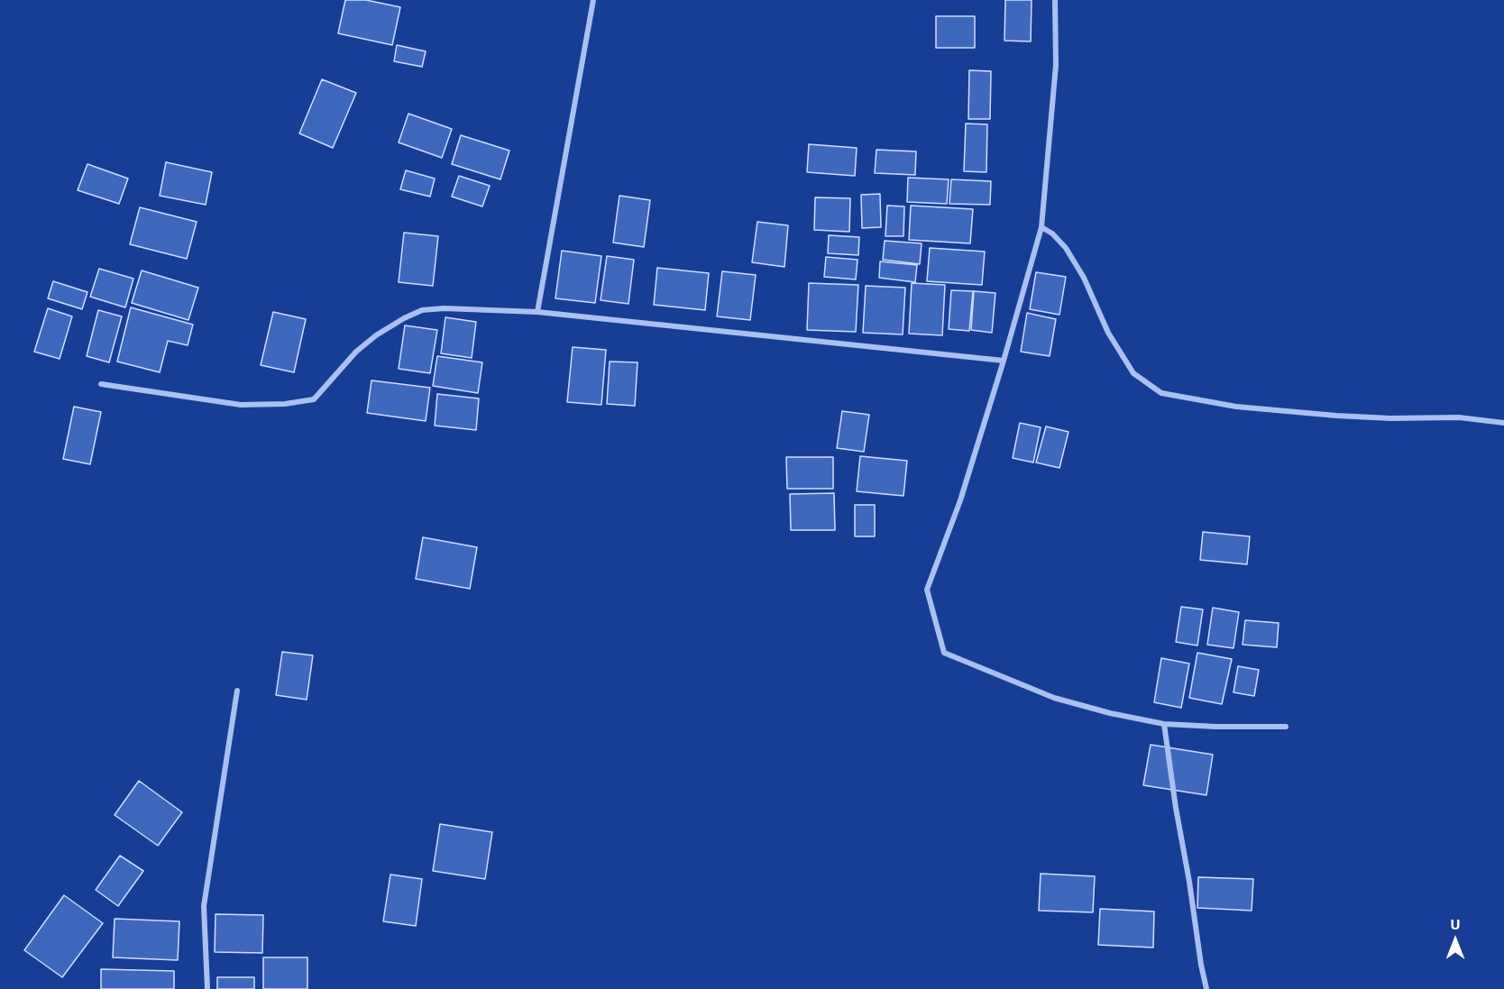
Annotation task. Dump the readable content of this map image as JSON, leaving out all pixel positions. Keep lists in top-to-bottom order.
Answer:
{
  "north": "top"
}
